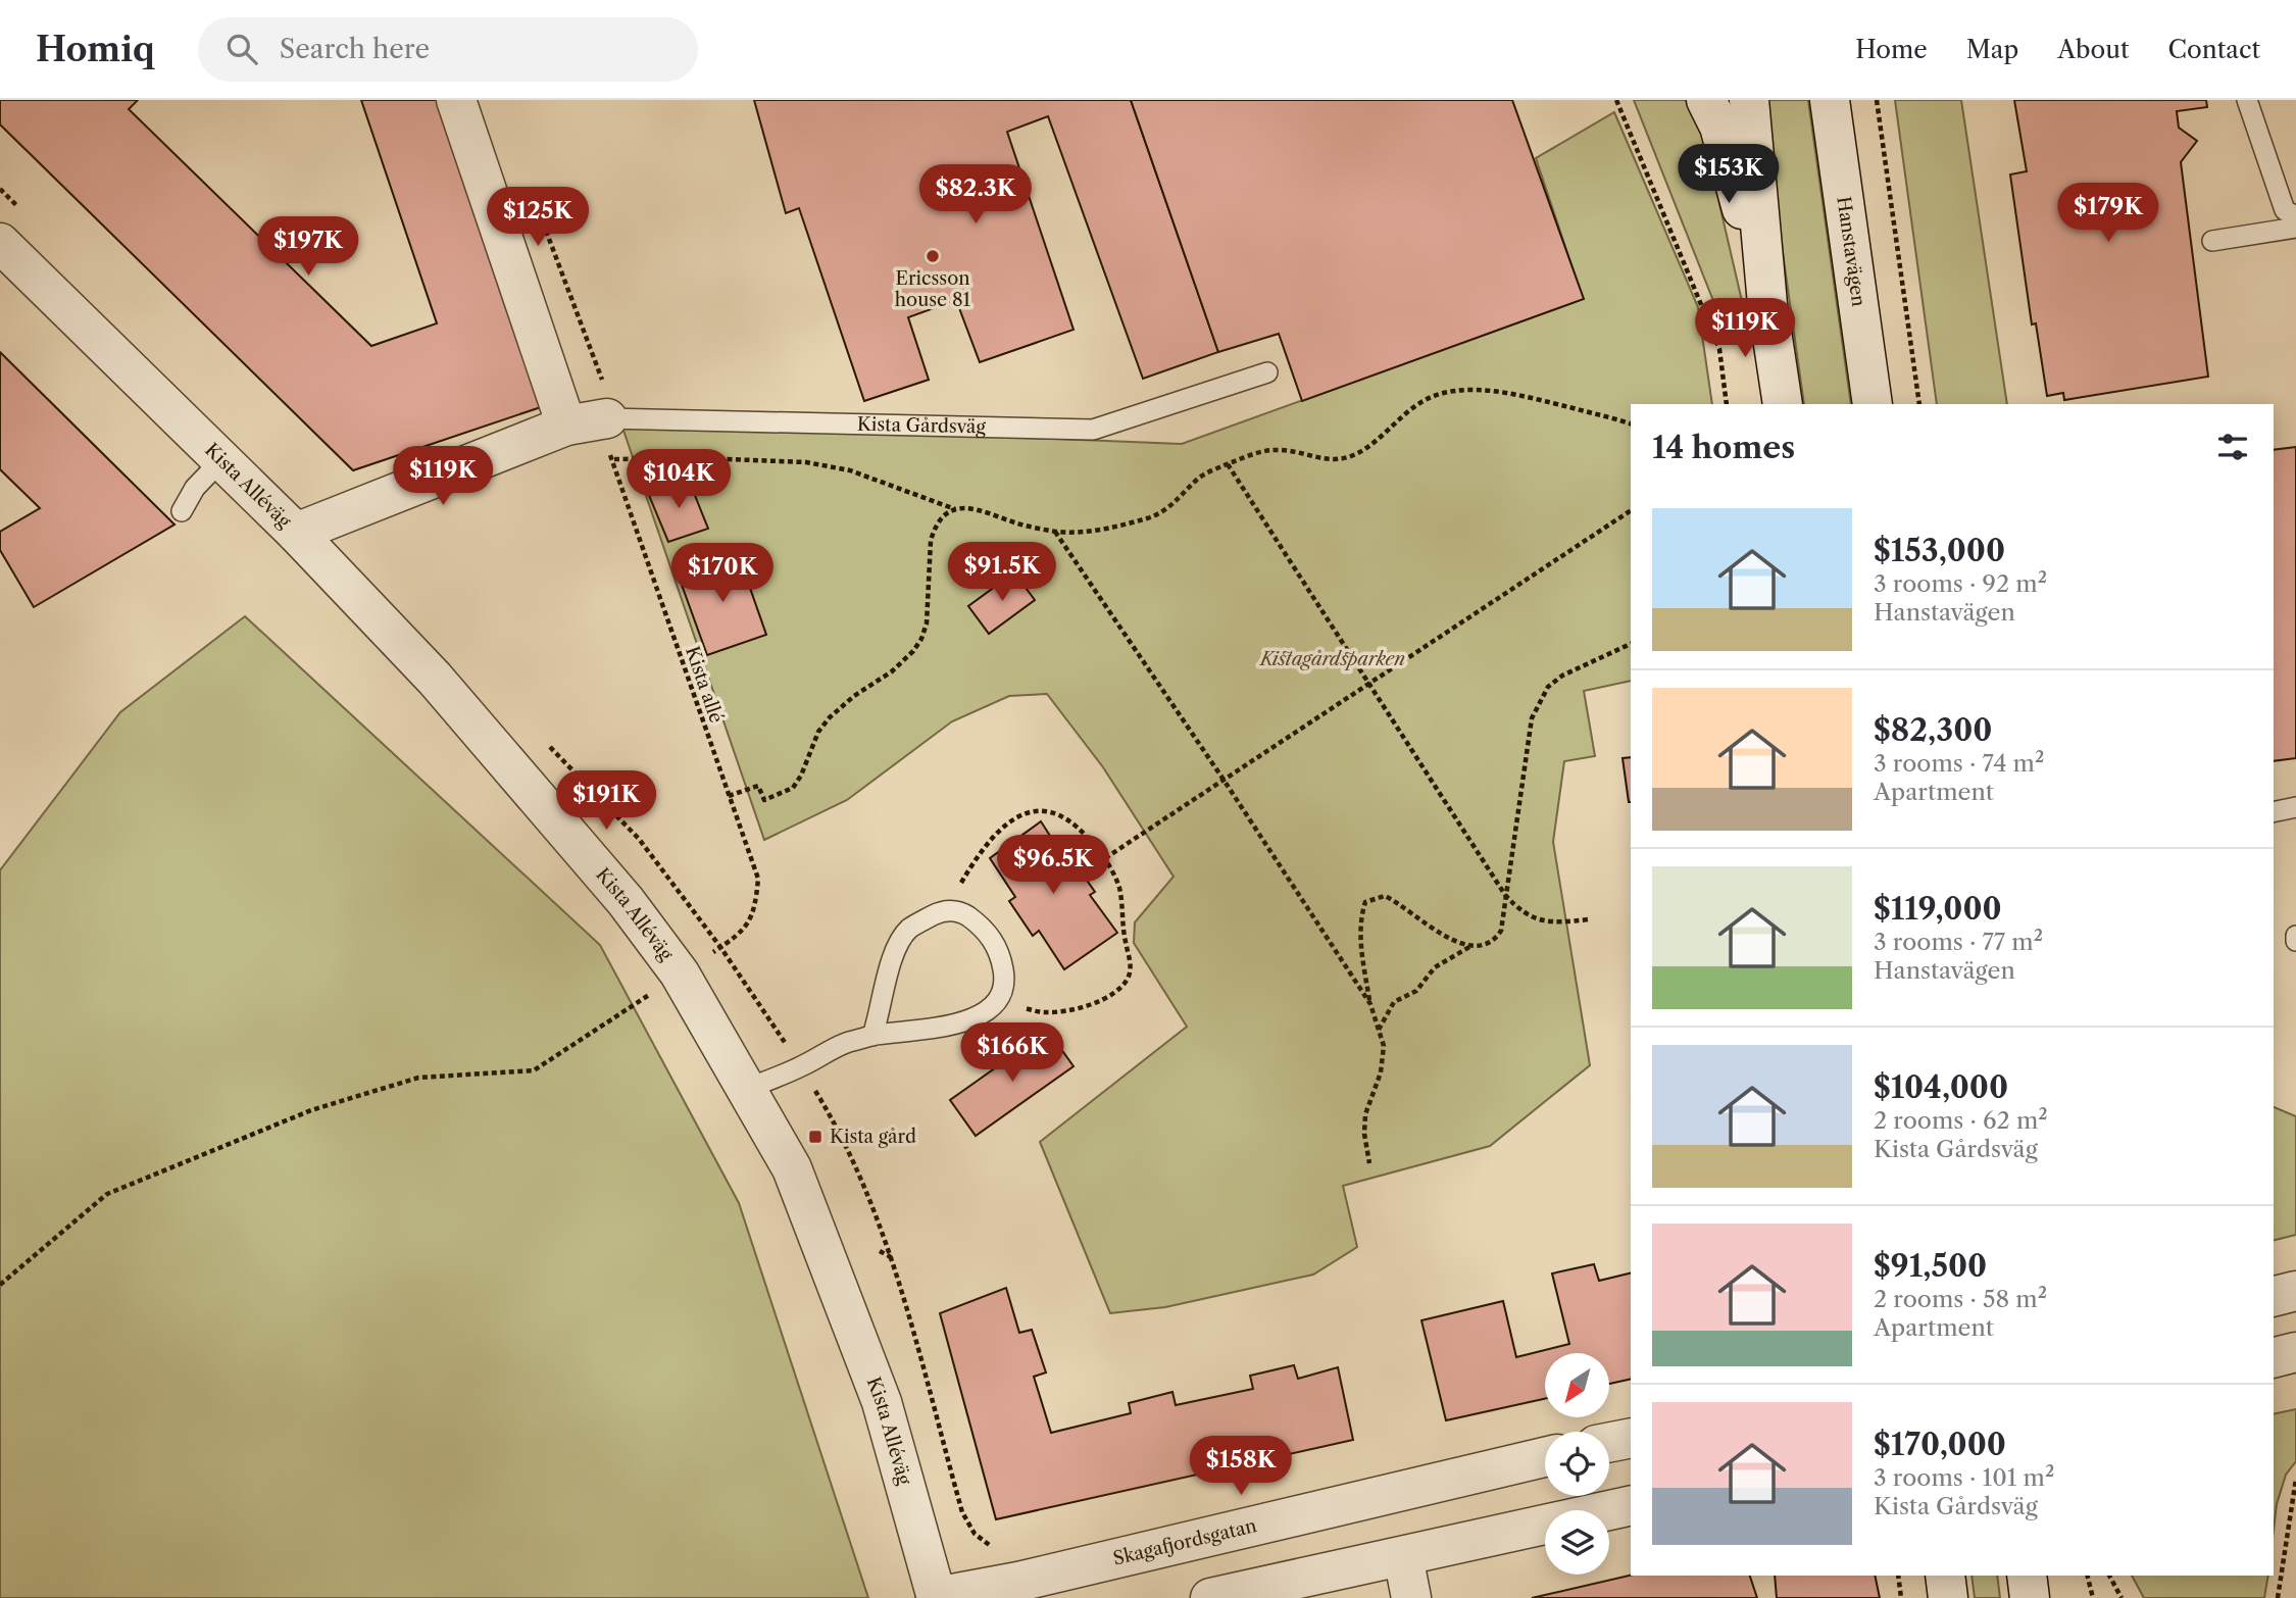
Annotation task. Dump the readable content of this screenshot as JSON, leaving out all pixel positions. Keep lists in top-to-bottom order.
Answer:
{
  "streets": {
    "street": [
      "Hanstavägen",
      "Kista Gårdsväg",
      "Kista Alléväg",
      "Skagafjordsgatan"
    ],
    "path": ["Kista allé"]
  },
  "crossings": [
    ["Kista Gårdsväg", "Kista Alléväg"],
    ["Kista Gårdsväg", "Kista allé"],
    ["Kista Alléväg", "Skagafjordsgatan"]
  ],
  "parks": ["Kistagårdsparken"],
  "places": {
    "other": ["Ericsson house 81"],
    "transit": ["Kista gård"]
  },
  "north": "bottom left",
  "page": {
    "header": "Homiq",
    "search": "Search here",
    "nav": [
      "Home",
      "Map",
      "About",
      "Contact"
    ],
    "price": [
      "$153K",
      "$82.3K",
      "$179K",
      "$125K",
      "$197K",
      "$119K",
      "$119K",
      "$104K",
      "$91.5K",
      "$170K",
      "$191K",
      "$96.5K",
      "$166K",
      "$158K"
    ],
    "heading": "14 homes",
    "list": [
      {
        "name": "$153,000",
        "note": "3 rooms · 92 m² · Hanstavägen"
      },
      {
        "name": "$82,300",
        "note": "3 rooms · 74 m² · Apartment"
      },
      {
        "name": "$119,000",
        "note": "3 rooms · 77 m² · Hanstavägen"
      },
      {
        "name": "$104,000",
        "note": "2 rooms · 62 m² · Kista Gårdsväg"
      },
      {
        "name": "$91,500",
        "note": "2 rooms · 58 m² · Apartment"
      },
      {
        "name": "$170,000",
        "note": "3 rooms · 101 m² · Kista Gårdsväg"
      }
    ]
  }
}
